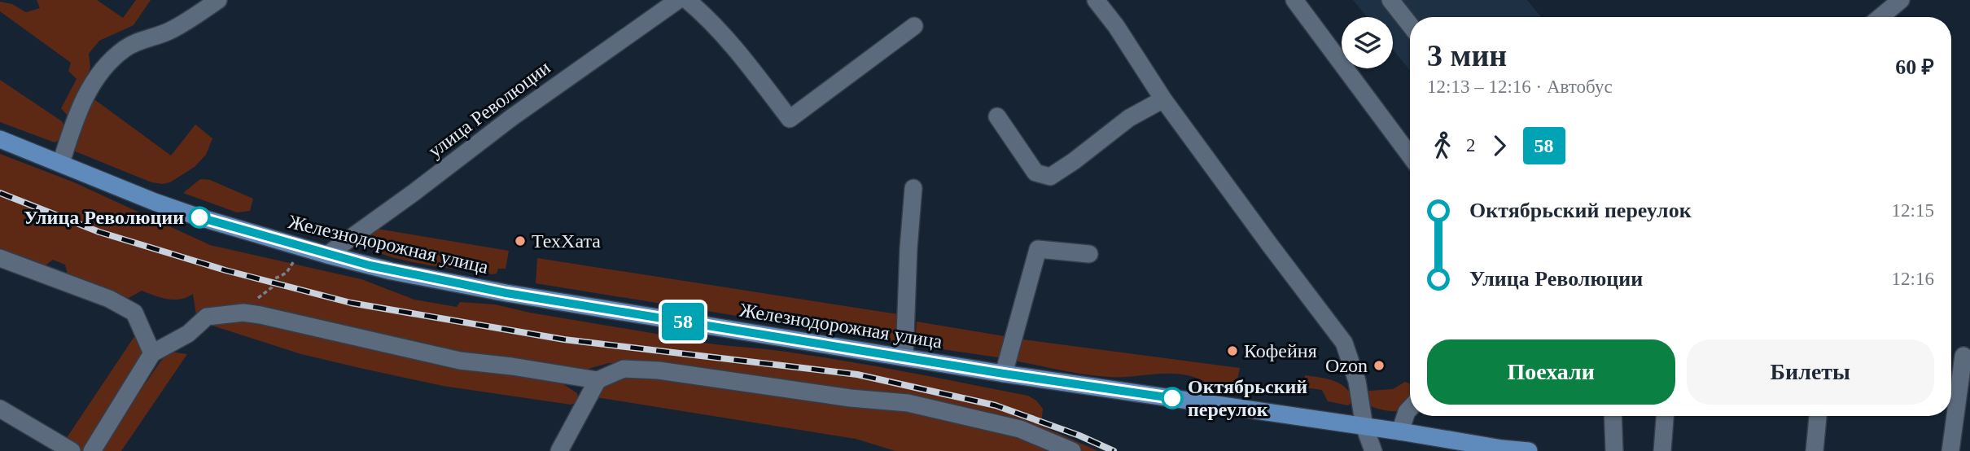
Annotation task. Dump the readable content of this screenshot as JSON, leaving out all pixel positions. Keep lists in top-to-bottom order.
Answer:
{
  "streets": {
    "main road": ["Железнодорожная улица"],
    "street": ["улица Революции"]
  },
  "crossings": [
    ["улица Революции", "Железнодорожная улица"]
  ],
  "places": [
    "Улица Революции",
    "ТехХата",
    "Кофейня",
    "Ozon",
    "Октябрьский переулок"
  ],
  "lines": ["bus line 58"],
  "page": {
    "on_map": "58",
    "heading": ["3 мин", "12:13 – 12:16 · Автобус", "60 ₽"],
    "legs": ["2", "58"],
    "list": [
      {
        "name": "Октябрьский переулок",
        "value": "12:15"
      },
      {
        "name": "Улица Революции",
        "value": "12:16"
      }
    ],
    "buttons": ["Поехали", "Билеты"]
  }
}
